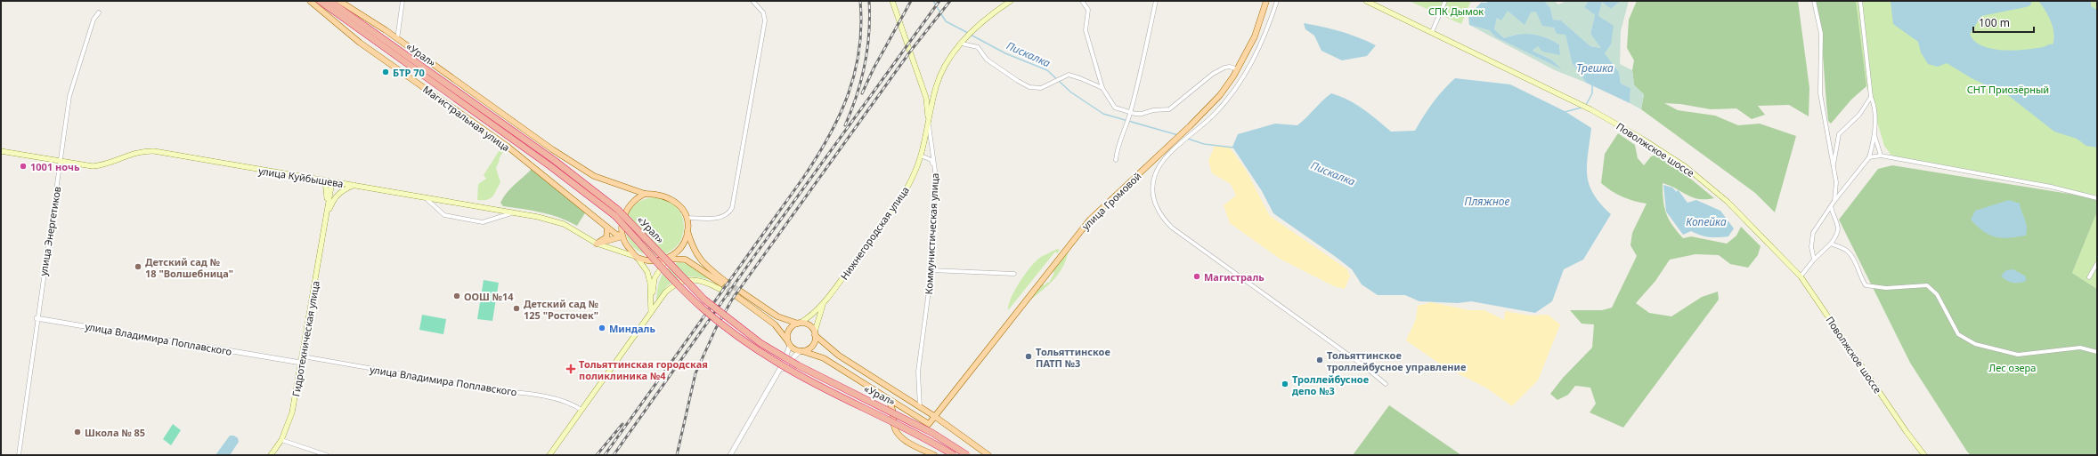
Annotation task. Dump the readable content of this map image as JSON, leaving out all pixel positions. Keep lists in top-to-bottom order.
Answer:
{
  "streets": {
    "highway": ["«Урал»"],
    "main road": [
      "Магистральная улица",
      "Поволжское шоссе",
      "улица Куйбышева",
      "улица Громовой",
      "Нижнегородская улица",
      "Коммунистическая улица",
      "Гидротехническая улица"
    ],
    "street": ["улица Энергетиков", "улица Владимира Поплавского"]
  },
  "crossings": [
    ["Магистральная улица", "улица Куйбышева"],
    ["улица Куйбышева", "улица Энергетиков"],
    ["улица Энергетиков", "улица Владимира Поплавского"],
    ["Нижнегородская улица", "Коммунистическая улица"],
    ["улица Владимира Поплавского", "Гидротехническая улица"]
  ],
  "water": [
    "Пискалка",
    "Трешка",
    "Пляжное",
    "Копейка"
  ],
  "parks": ["СПК Дымок", "СНТ Приозёрный", "Лес озера"],
  "places": {
    "other": [
      "БТР 70",
      "1001 ночь",
      "Детский сад № 18 \"Волшебница\"",
      "Магистраль",
      "ООШ №14",
      "Детский сад № 125 \"Росточек\"",
      "Миндаль",
      "Тольяттинское ПАТП №3",
      "Тольяттинское троллейбусное управление",
      "Троллейбусное депо №3",
      "Школа № 85"
    ],
    "health": ["Тольяттинская городская поликлиника №4"]
  },
  "scale_bar": "100 m"
}
